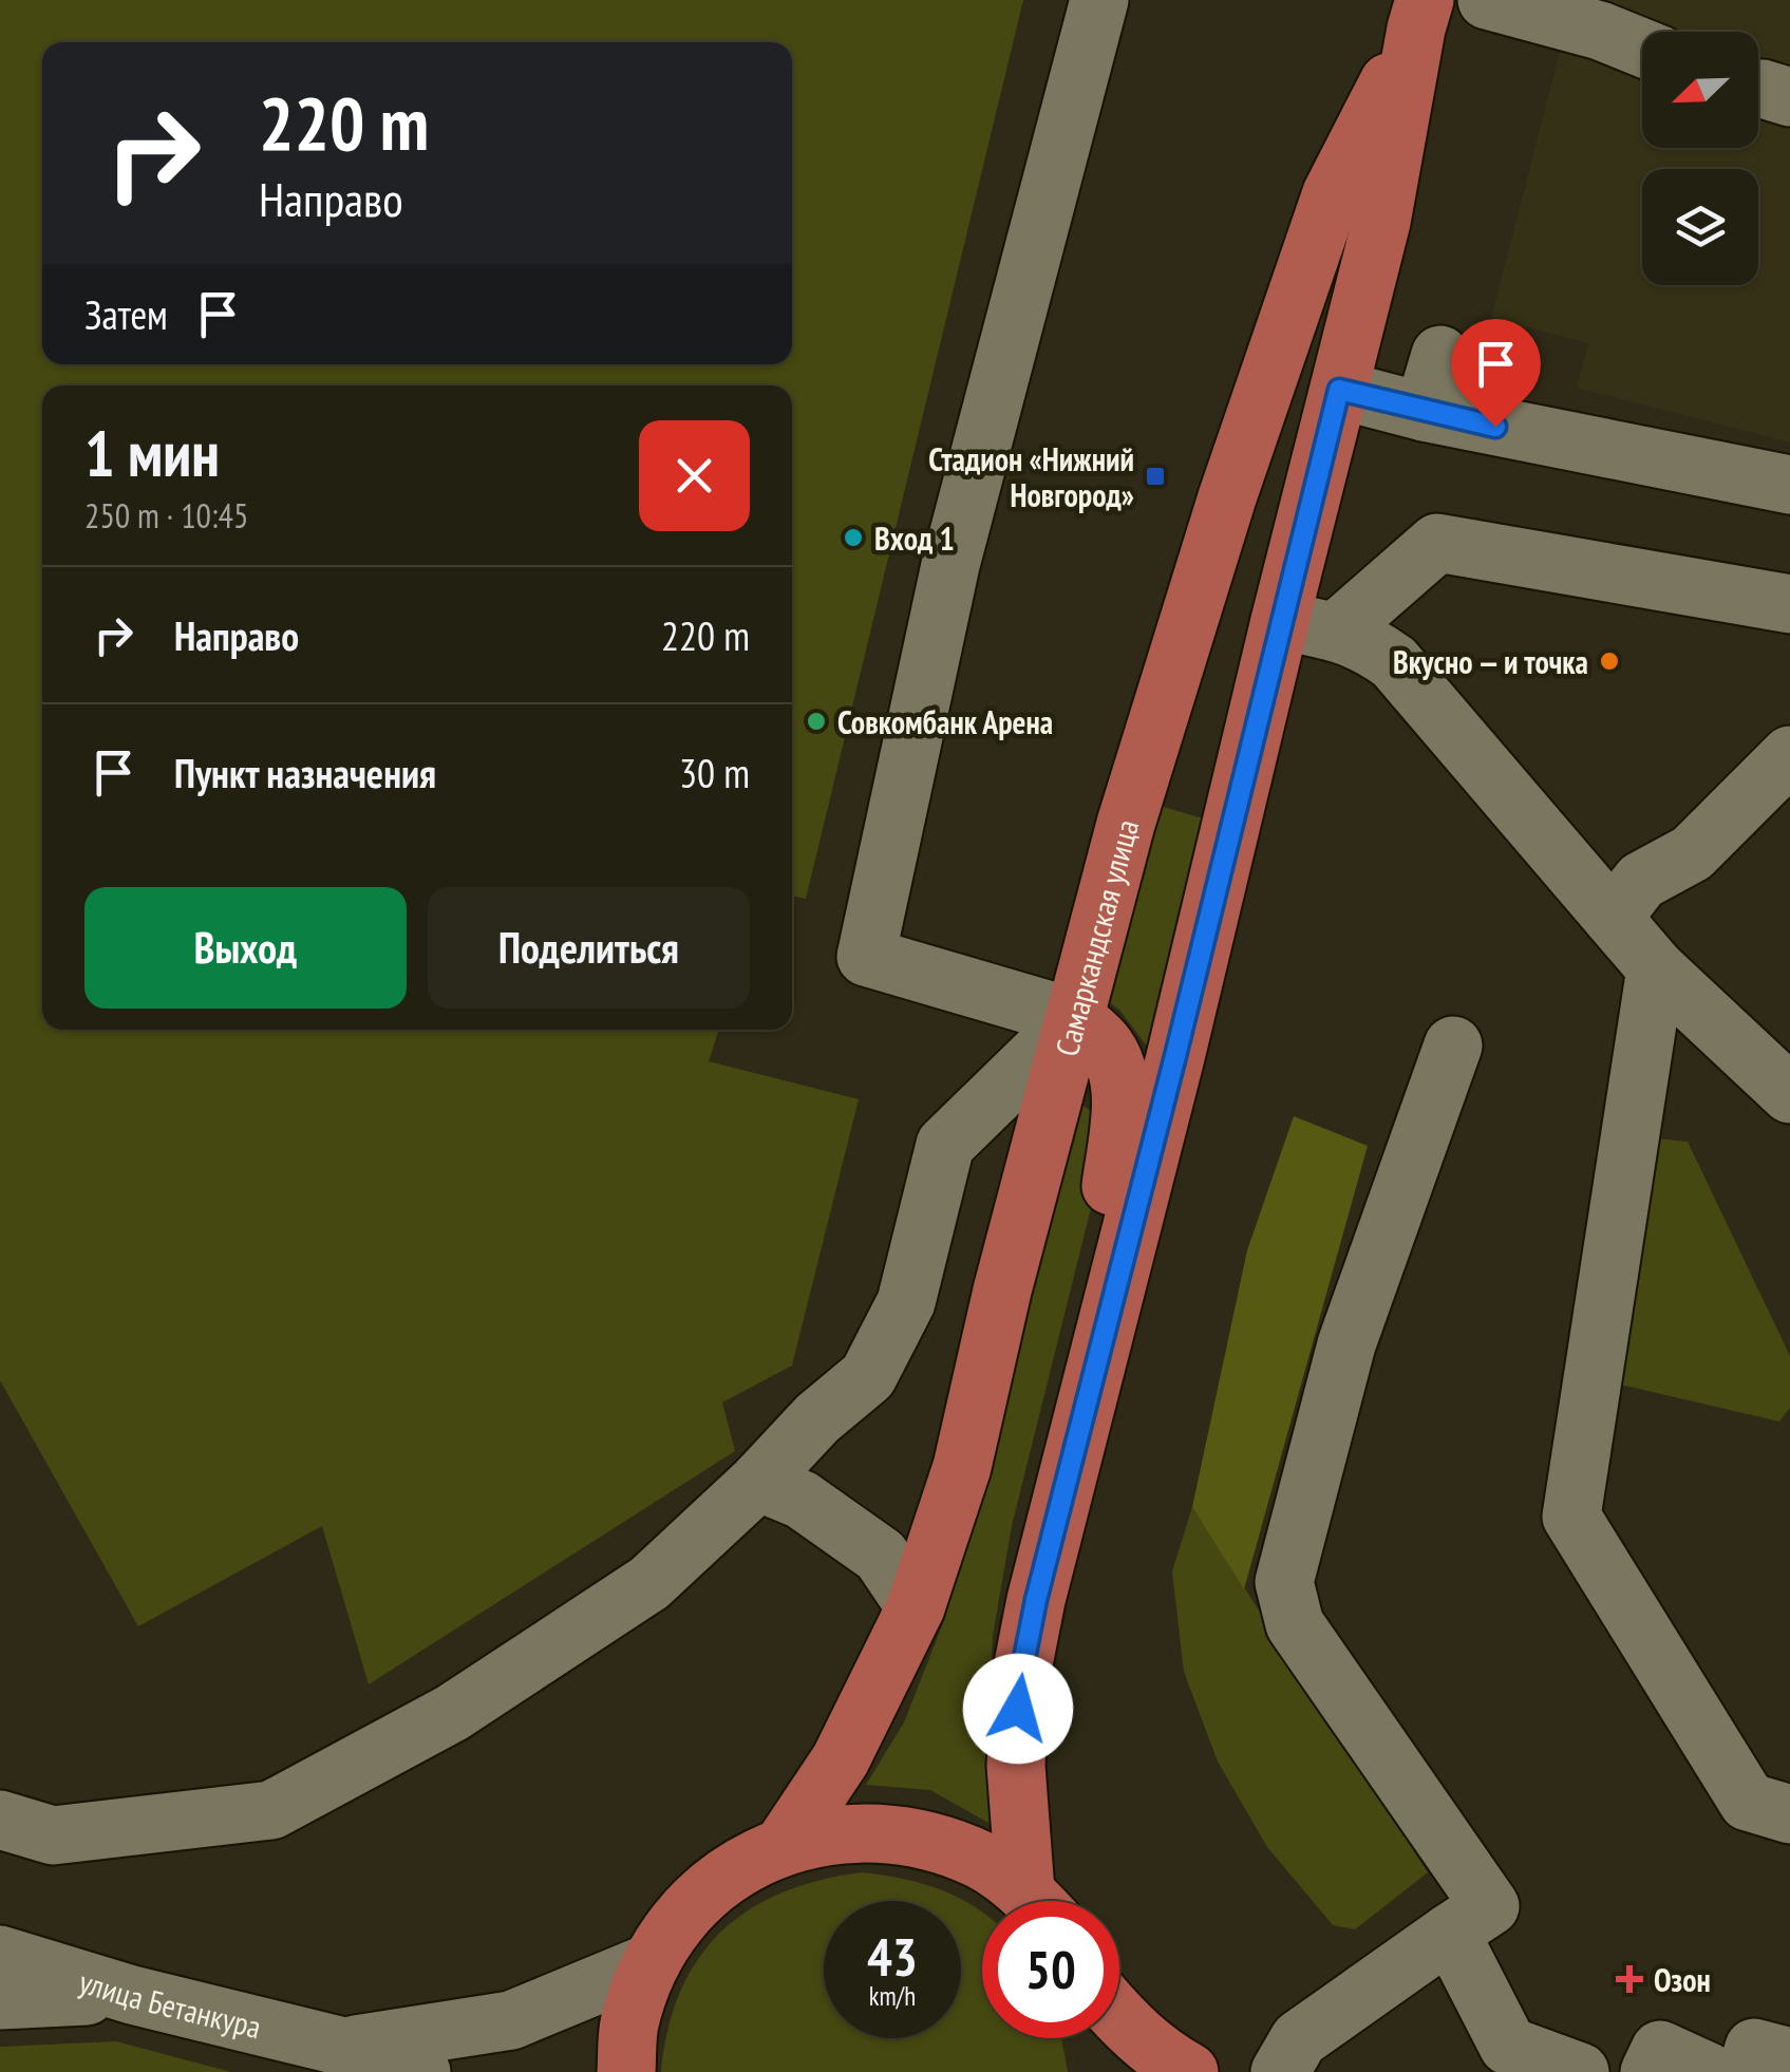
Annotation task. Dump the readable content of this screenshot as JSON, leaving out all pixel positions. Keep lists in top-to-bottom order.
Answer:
{
  "streets": {
    "main road": ["Самаркандская улица"],
    "street": ["улица Бетанкура"]
  },
  "places": {
    "transit": ["Стадион «Нижний Новгород»"],
    "other": ["Вход 1", "Вкусно — и точка", "Совкомбанк Арена"],
    "health": ["Озон"]
  },
  "north": "bottom left",
  "page": {
    "turn": ["220 m", "Направо"],
    "then": "Затем",
    "heading": ["1 мин", "250 m · 10:45"],
    "list": [
      {
        "name": "Направо",
        "value": "220 m"
      },
      {
        "name": "Пункт назначения",
        "value": "30 m"
      }
    ],
    "buttons": ["Выход", "Поделиться"],
    "speed": "43 km/h",
    "limit": "50"
  }
}
